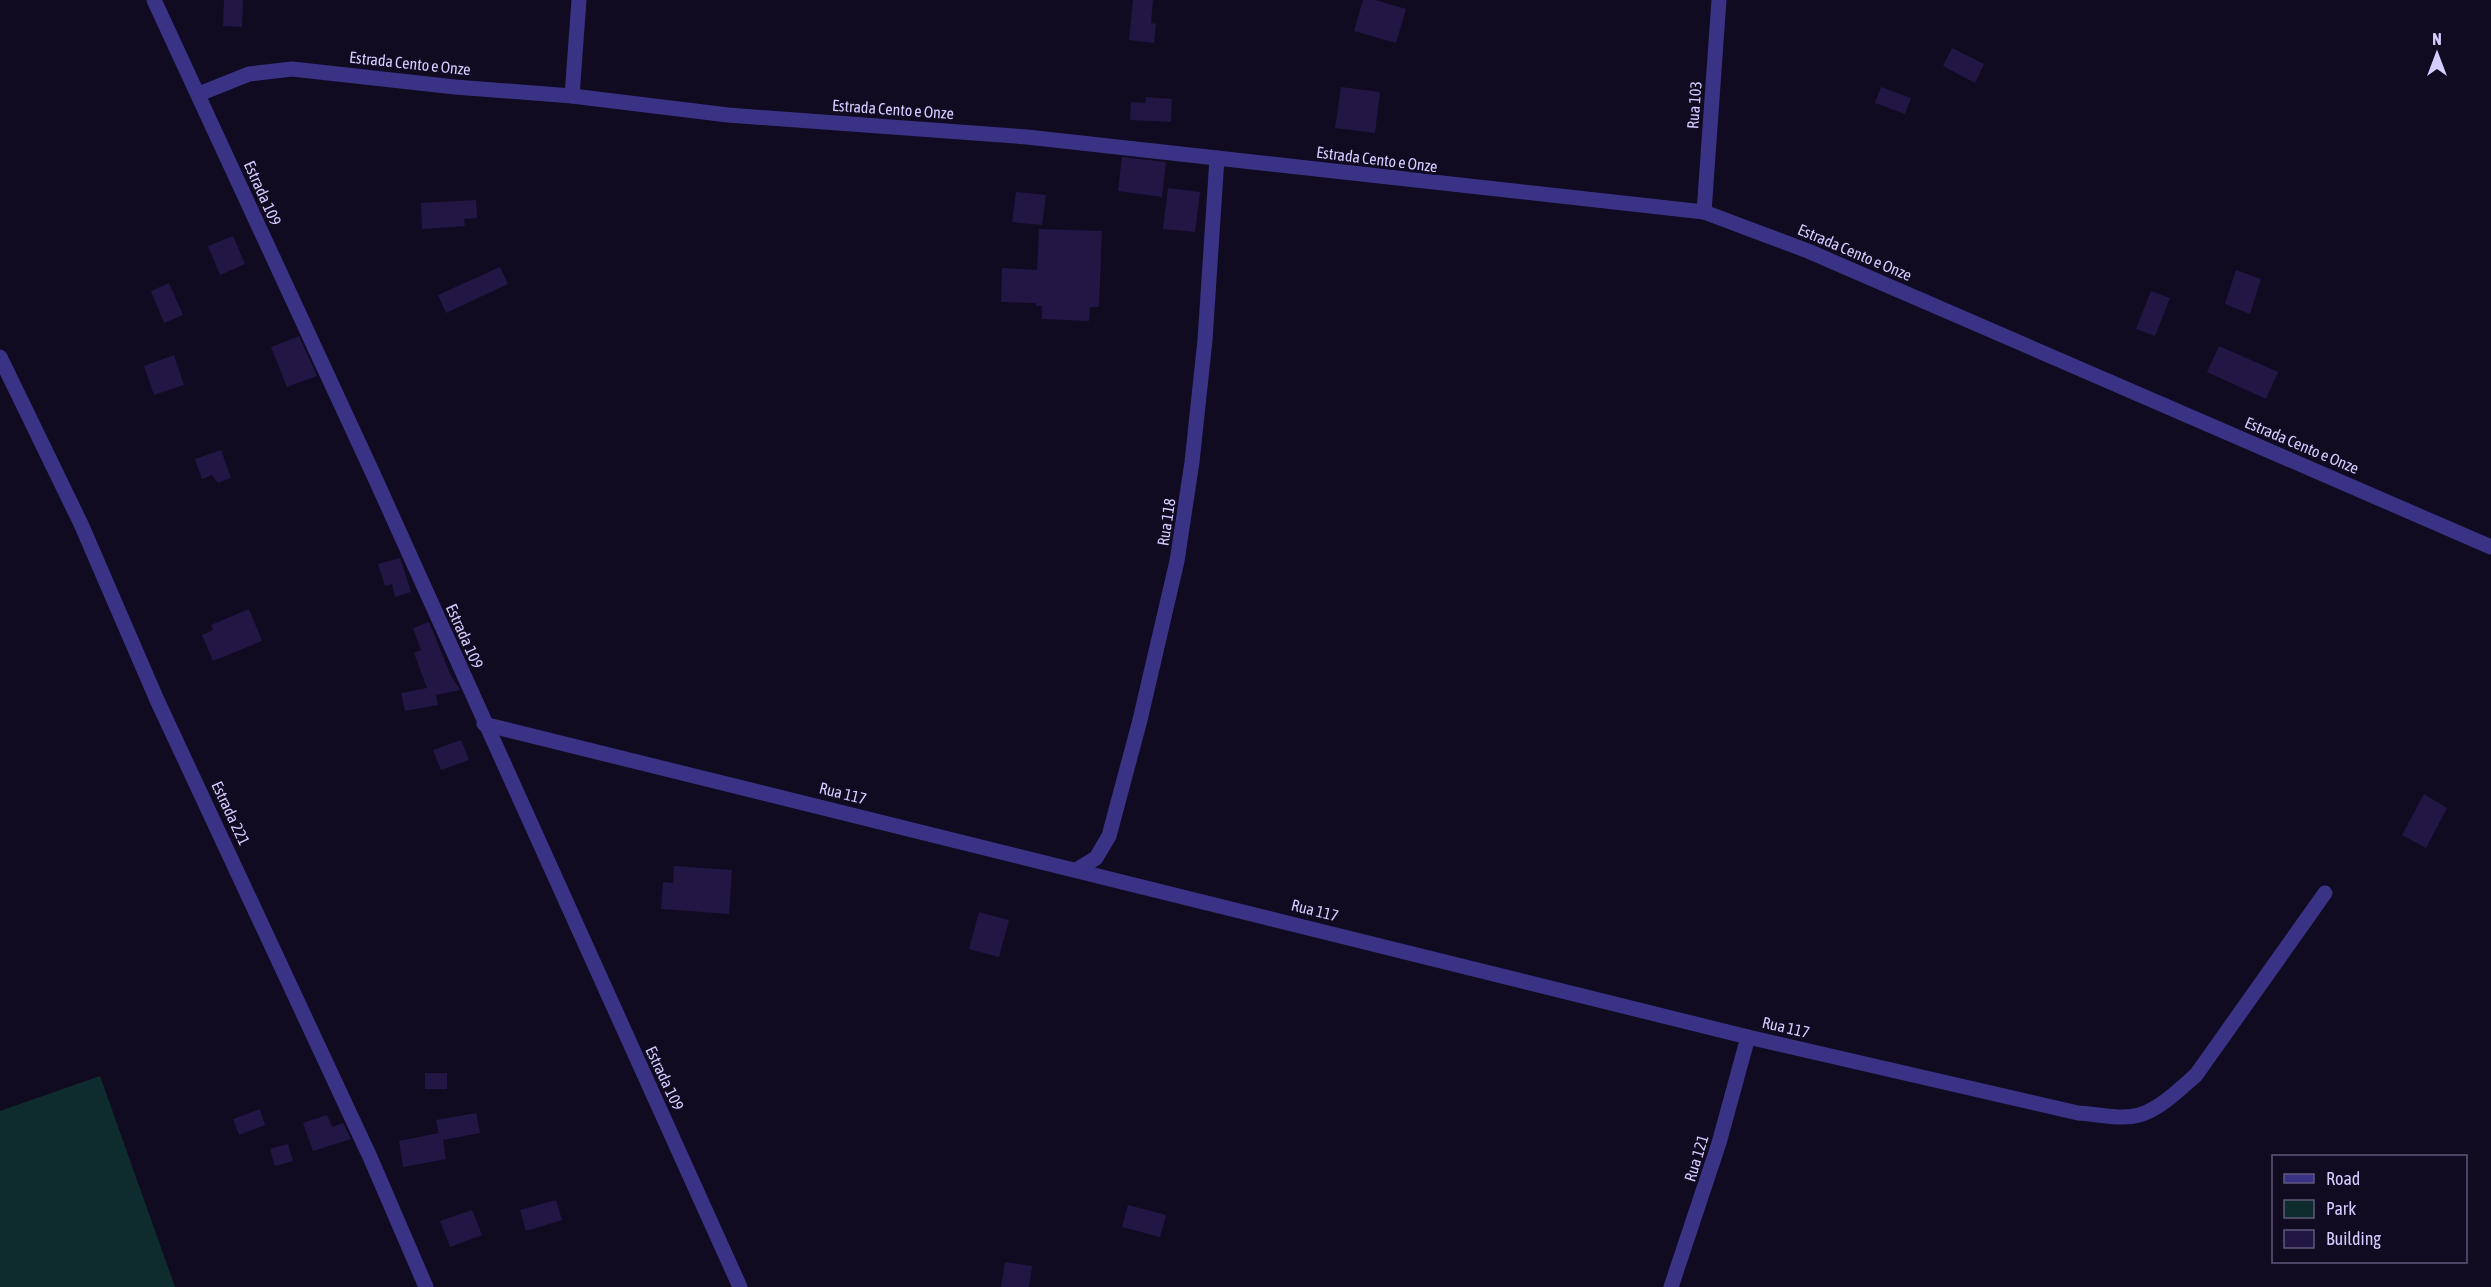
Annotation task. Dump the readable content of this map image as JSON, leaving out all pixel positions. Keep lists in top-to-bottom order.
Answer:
{
  "streets": {
    "street": [
      "Estrada Cento e Onze",
      "Rua 103",
      "Estrada 109",
      "Rua 118",
      "Rua 117",
      "Estrada 221",
      "Rua 121"
    ]
  },
  "crossings": [
    ["Estrada Cento e Onze", "Rua 103"],
    ["Estrada Cento e Onze", "Estrada 109"],
    ["Estrada Cento e Onze", "Rua 118"],
    ["Estrada 109", "Rua 117"],
    ["Rua 118", "Rua 117"],
    ["Rua 117", "Rua 121"]
  ],
  "legend": ["Road", "Park", "Building"],
  "north": "top"
}
